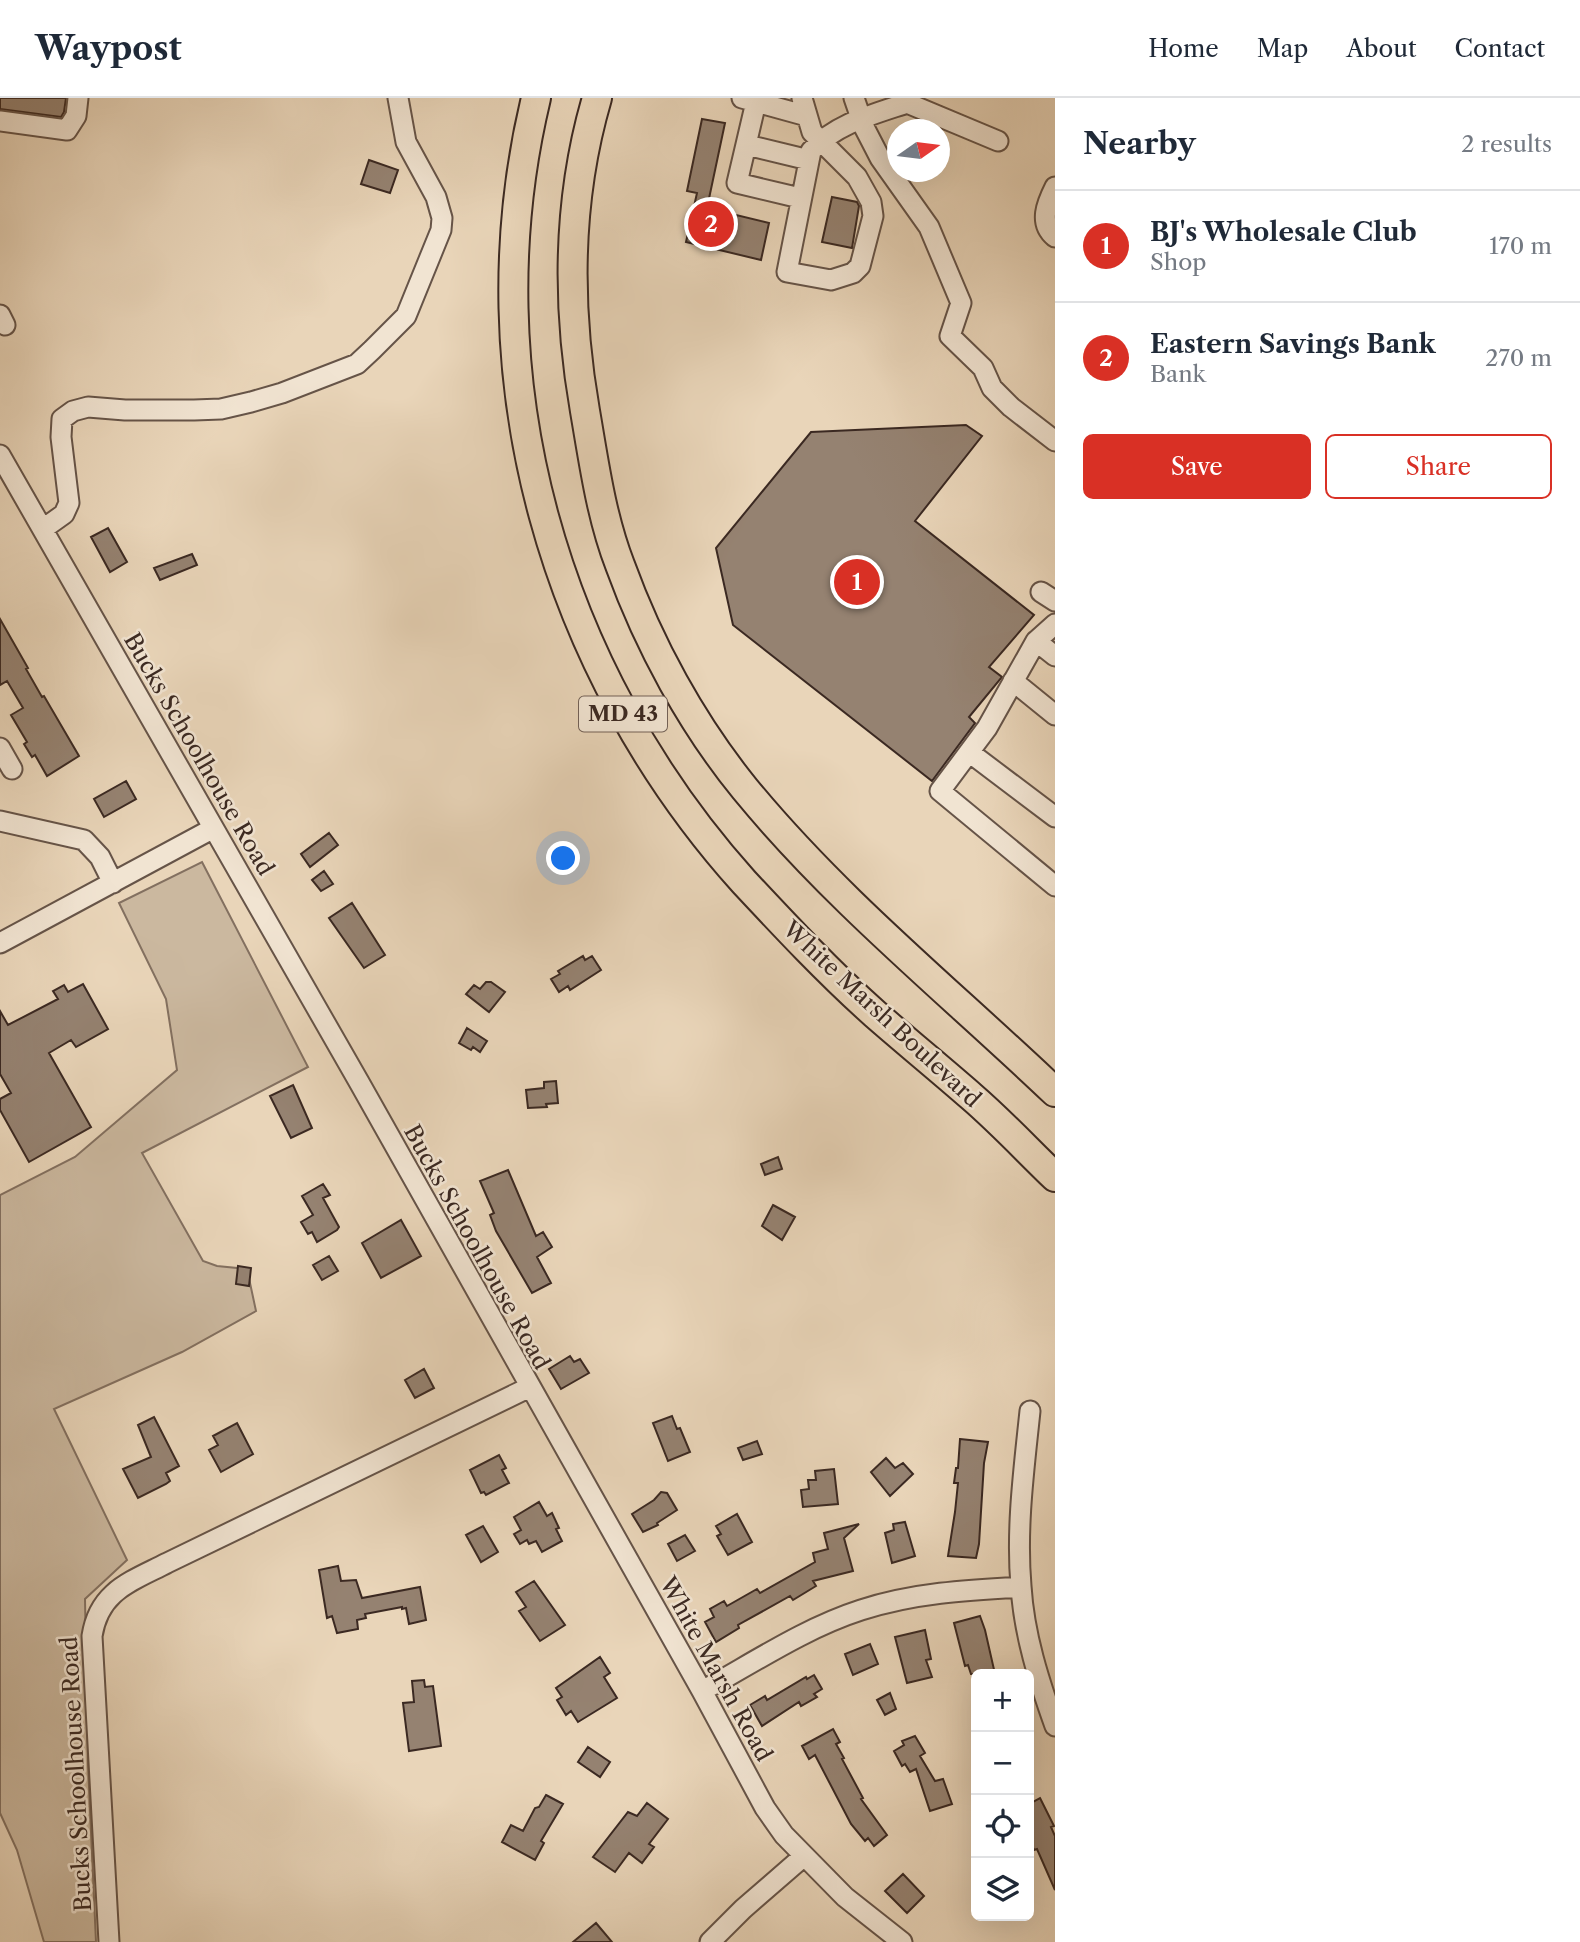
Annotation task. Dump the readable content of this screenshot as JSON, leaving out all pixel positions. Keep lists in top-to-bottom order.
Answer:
{
  "streets": {
    "highway": ["MD 43", "White Marsh Boulevard"],
    "street": ["Bucks Schoolhouse Road", "White Marsh Road"]
  },
  "crossings": [
    ["Bucks Schoolhouse Road", "White Marsh Road"]
  ],
  "north": "right",
  "page": {
    "header": "Waypost",
    "nav": [
      "Home",
      "Map",
      "About",
      "Contact"
    ],
    "heading": ["Nearby", "2 results"],
    "list": [
      {
        "mark": "1",
        "name": "BJ's Wholesale Club",
        "note": "Shop",
        "value": "170 m"
      },
      {
        "mark": "2",
        "name": "Eastern Savings Bank",
        "note": "Bank",
        "value": "270 m"
      }
    ],
    "pins": ["2", "1"],
    "buttons": ["Save", "Share"],
    "map_buttons": ["+", "−"]
  }
}
